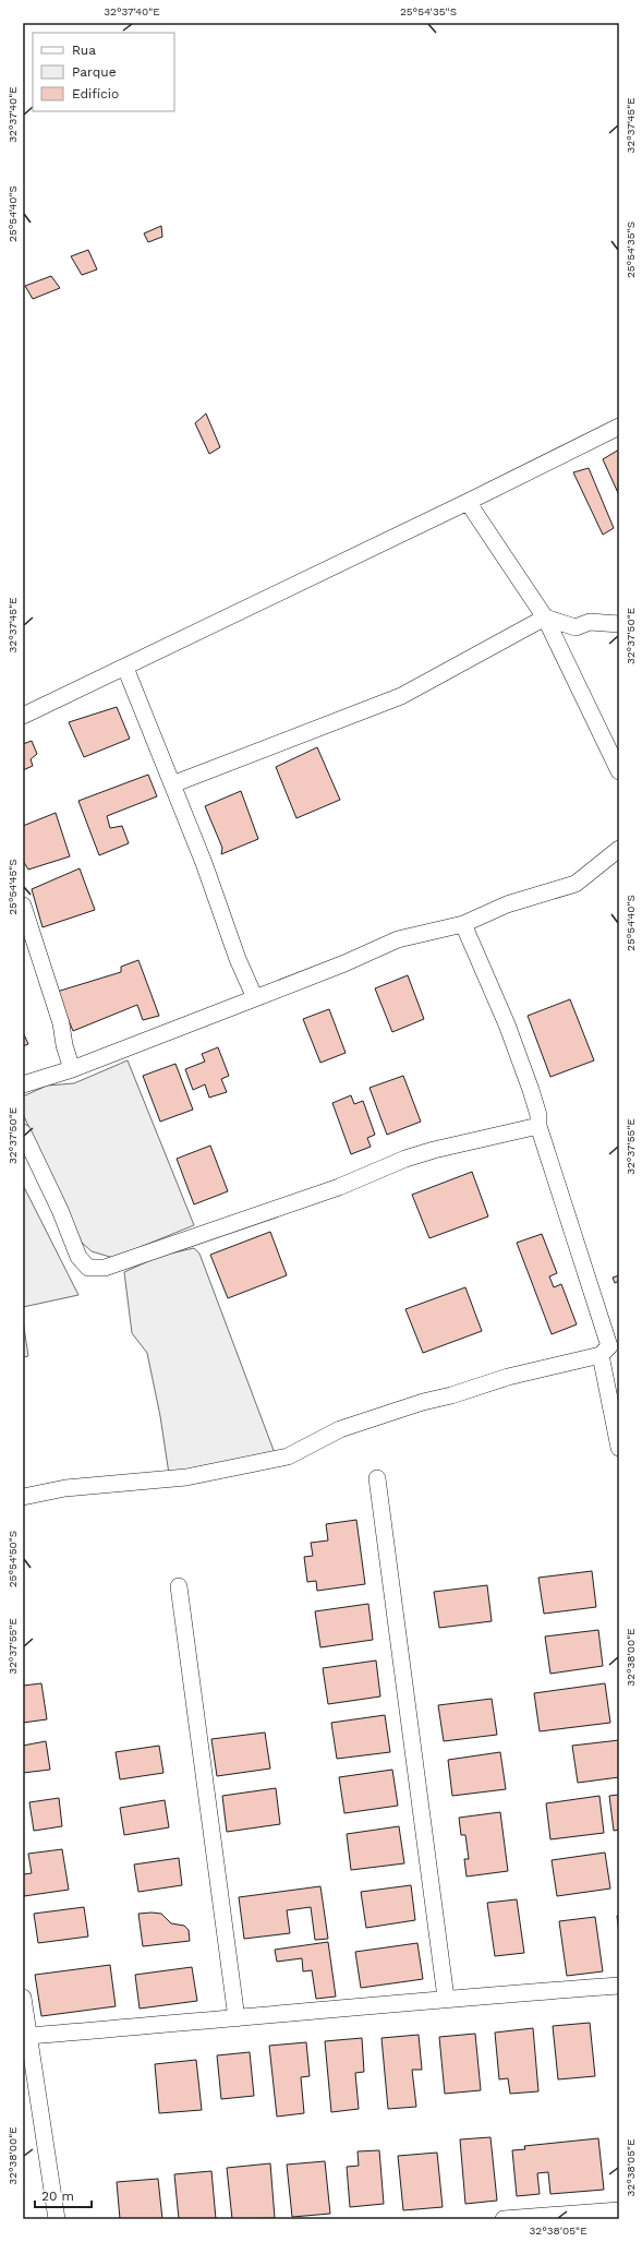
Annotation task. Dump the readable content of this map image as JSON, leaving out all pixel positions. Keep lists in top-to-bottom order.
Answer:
{
  "legend": ["Rua", "Parque", "Edifício"],
  "scale_bar": "20 m",
  "coordinates": [
    "32°37'40\"E",
    "25°54'35\"S",
    "32°37'45\"E",
    "25°54'40\"S",
    "32°37'50\"E",
    "25°54'45\"S",
    "32°37'55\"E",
    "25°54'50\"S",
    "32°38'00\"E",
    "32°38'05\"E"
  ]
}
